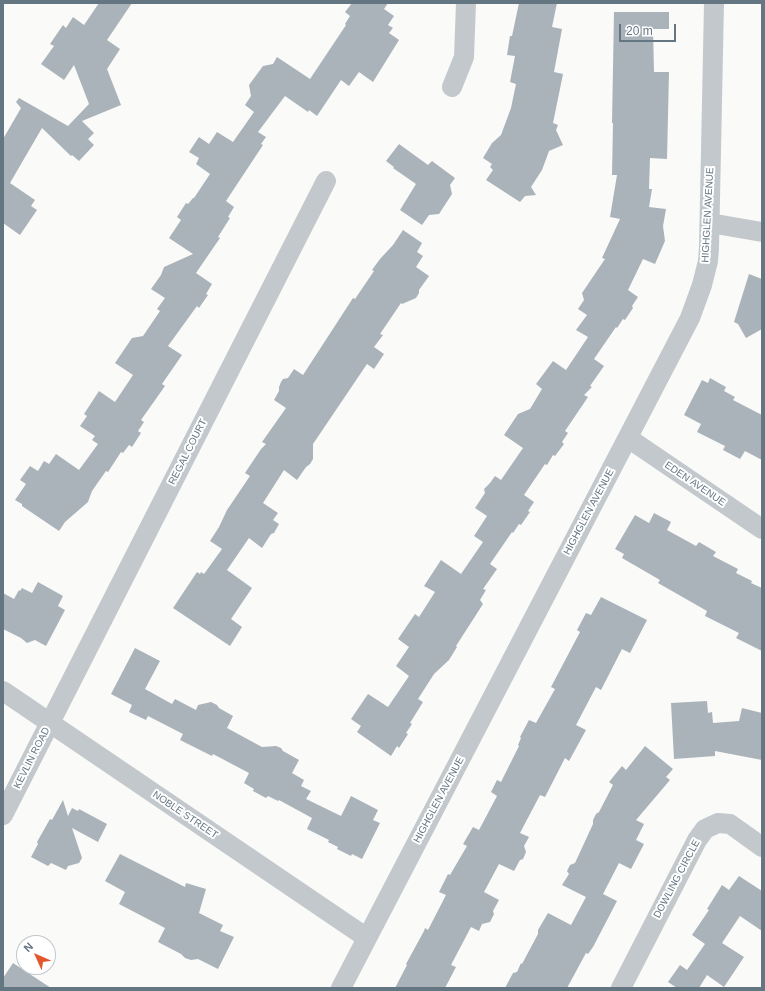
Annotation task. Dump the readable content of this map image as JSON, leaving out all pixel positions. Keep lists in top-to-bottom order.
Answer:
{
  "streets": {
    "street": [
      "HIGHGLEN AVENUE",
      "REGAL COURT",
      "EDEN AVENUE",
      "KEVLIN ROAD",
      "NOBLE STREET",
      "DOWLING CIRCLE"
    ]
  },
  "crossings": [
    ["HIGHGLEN AVENUE", "EDEN AVENUE"],
    ["HIGHGLEN AVENUE", "NOBLE STREET"],
    ["REGAL COURT", "KEVLIN ROAD"],
    ["REGAL COURT", "NOBLE STREET"],
    ["KEVLIN ROAD", "NOBLE STREET"]
  ],
  "scale_bar": "20 m",
  "north": "top left"
}
